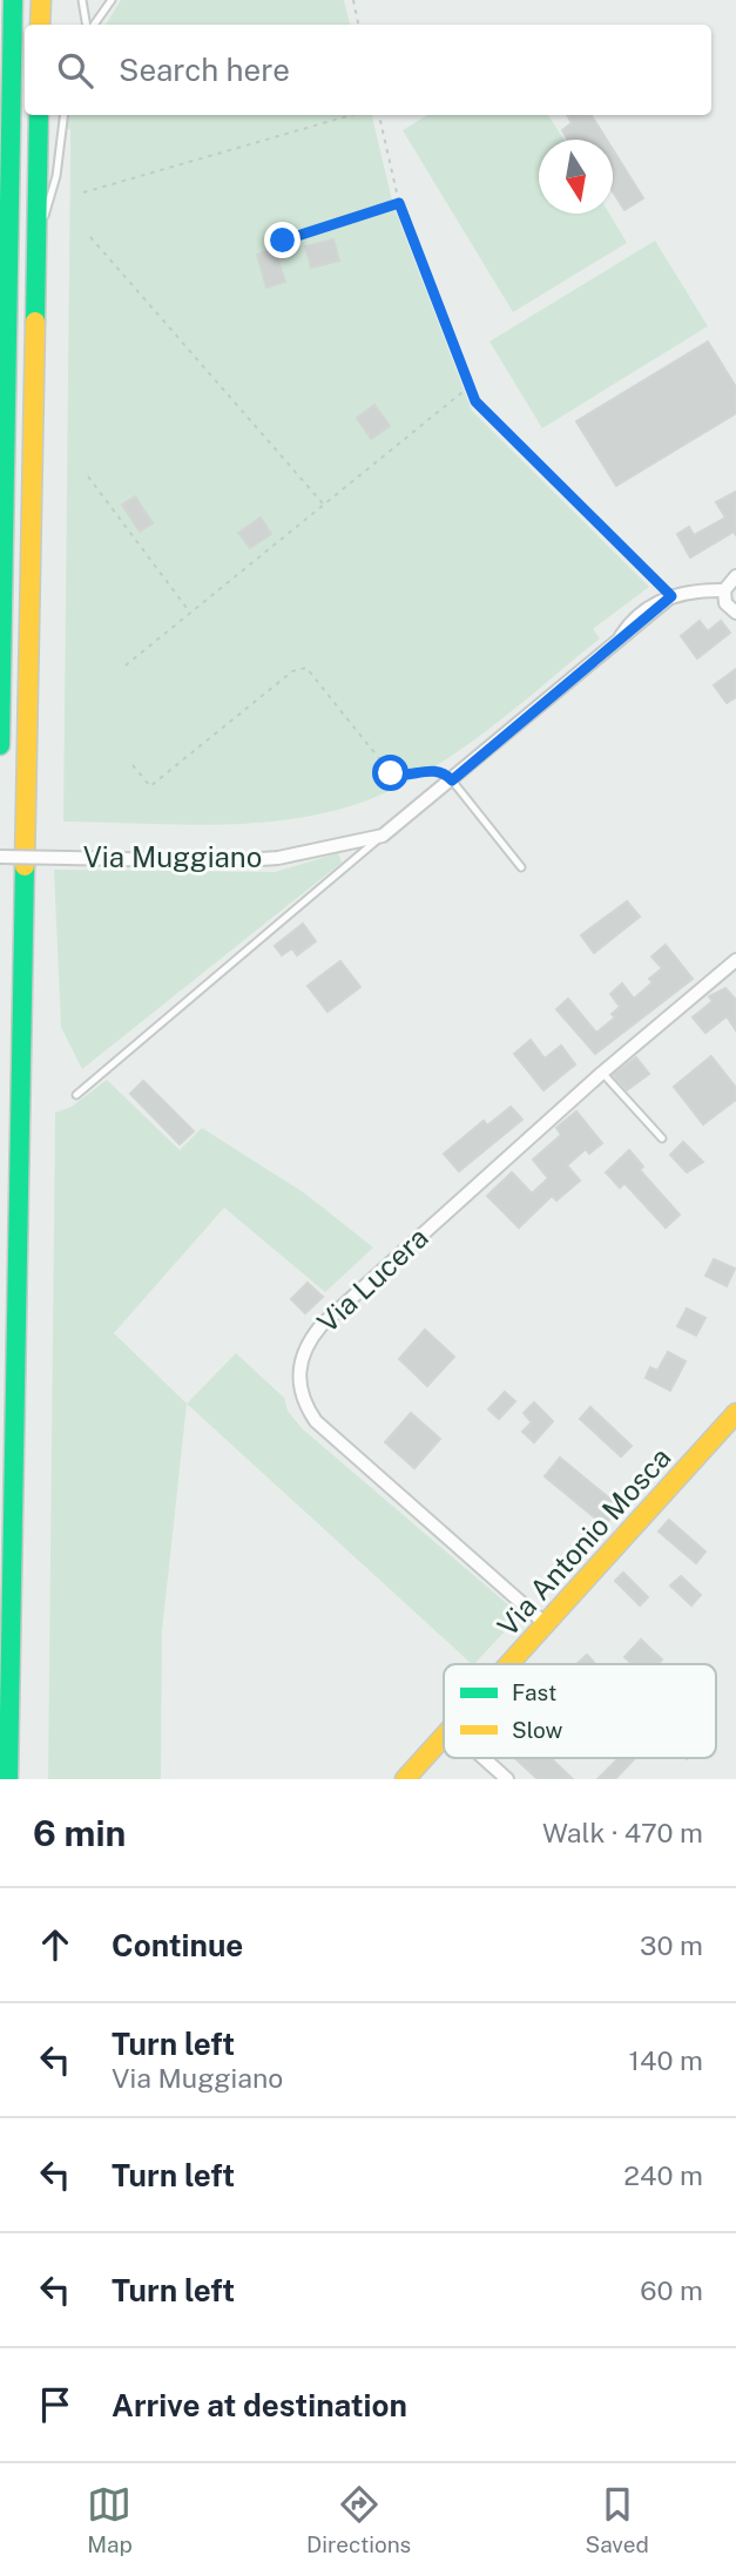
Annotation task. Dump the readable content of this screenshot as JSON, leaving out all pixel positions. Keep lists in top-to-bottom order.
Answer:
{
  "streets": {
    "main road": ["Via Antonio Mosca"],
    "street": ["Via Muggiano", "Via Lucera"]
  },
  "crossings": [
    ["Via Lucera", "Via Antonio Mosca"]
  ],
  "legend": ["Fast", "Slow"],
  "north": "bottom",
  "page": {
    "search": "Search here",
    "heading": ["6 min", "Walk · 470 m"],
    "list": [
      ["Continue", "30 m"],
      ["Turn left", "Via Muggiano", "140 m"],
      ["Turn left", "240 m"],
      ["Turn left", "60 m"],
      "Arrive at destination"
    ],
    "nav": ["Map", "Directions", "Saved"]
  }
}
